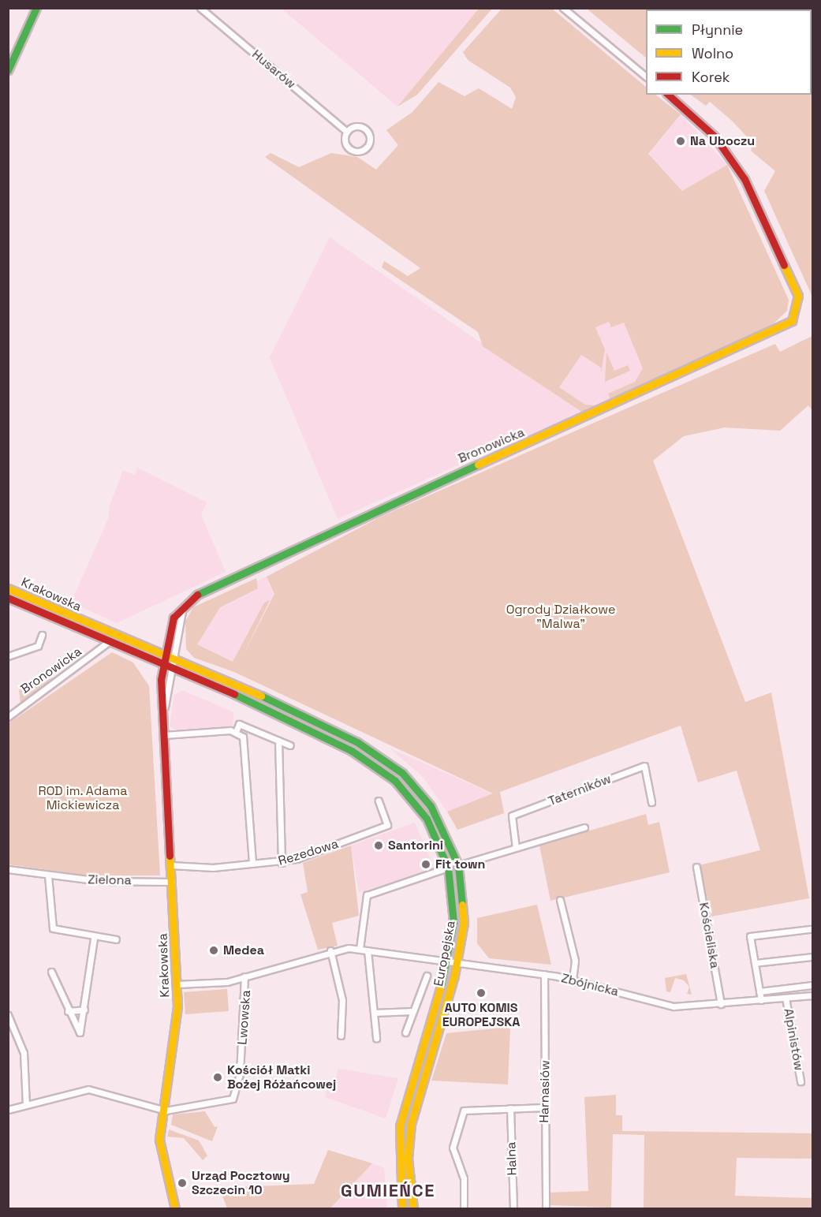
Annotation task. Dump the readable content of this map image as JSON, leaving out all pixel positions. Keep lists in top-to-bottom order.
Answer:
{
  "streets": {
    "main road": ["Bronowicka", "Krakowska", "Europejska"],
    "street": [
      "Husarów",
      "Taterników",
      "Rezedowa",
      "Zielona",
      "Kościeliska",
      "Zbójnicka",
      "Lwowska",
      "Alpinistów",
      "Harnasiów",
      "Halna"
    ]
  },
  "crossings": [
    ["Bronowicka", "Krakowska"],
    ["Bronowicka", "Europejska"],
    ["Krakowska", "Rezedowa"],
    ["Krakowska", "Zielona"],
    ["Krakowska", "Europejska"],
    ["Krakowska", "Zbójnicka"],
    ["Krakowska", "Lwowska"],
    ["Kościeliska", "Zbójnicka"],
    ["Europejska", "Zbójnicka"],
    ["Zbójnicka", "Lwowska"],
    ["Zbójnicka", "Alpinistów"],
    ["Zbójnicka", "Harnasiów"]
  ],
  "districts": ["GUMIEŃCE"],
  "parks": ["Ogrody Działkowe \"Malwa\"", "ROD im. Adama Mickiewicza"],
  "places": [
    "Na Uboczu",
    "Santorini",
    "Fit town",
    "Medea",
    "AUTO KOMIS EUROPEJSKA",
    "Kościół Matki Bożej Różańcowej",
    "Urząd Pocztowy Szczecin 10"
  ],
  "legend": ["Płynnie", "Wolno", "Korek"]
}
